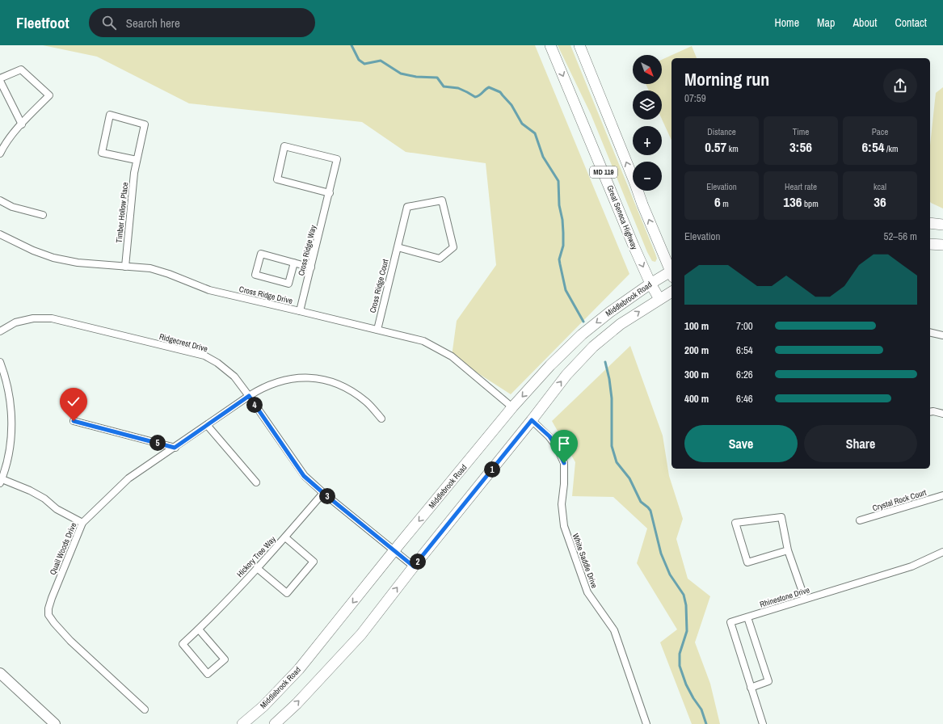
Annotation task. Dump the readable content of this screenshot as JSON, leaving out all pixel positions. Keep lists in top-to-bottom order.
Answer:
{
  "streets": {
    "main road": ["MD 119", "Great Seneca Highway", "Middlebrook Road"],
    "street": [
      "Timber Hollow Place",
      "Cross Ridge Way",
      "Cross Ridge Court",
      "Cross Ridge Drive",
      "Ridgecrest Drive",
      "Crystal Rock Court",
      "Quail Woods Drive",
      "Hickory Tree Way",
      "White Saddle Drive",
      "Rhinestone Drive"
    ]
  },
  "crossings": [
    ["Timber Hollow Place", "Cross Ridge Drive"],
    ["Great Seneca Highway", "Middlebrook Road"],
    ["Cross Ridge Way", "Cross Ridge Drive"],
    ["Cross Ridge Court", "Cross Ridge Drive"],
    ["Cross Ridge Drive", "Middlebrook Road"],
    ["Middlebrook Road", "Ridgecrest Drive"],
    ["Middlebrook Road", "White Saddle Drive"],
    ["Ridgecrest Drive", "Quail Woods Drive"],
    ["Ridgecrest Drive", "Hickory Tree Way"]
  ],
  "north": "bottom right",
  "page": {
    "header": "Fleetfoot",
    "search": "Search here",
    "nav": [
      "Home",
      "Map",
      "About",
      "Contact"
    ],
    "map_buttons": ["+", "−"],
    "heading": ["Morning run", "07:59"],
    "stats": [
      ["Distance", "0.57 km"],
      ["Time", "3:56"],
      ["Pace", "6:54 /km"],
      ["Elevation", "6 m"],
      ["Heart rate", "136 bpm"],
      ["kcal", "36"]
    ],
    "chart": ["Elevation", "52–56 m"],
    "list": [
      {
        "name": "100 m",
        "note": "7:00"
      },
      {
        "name": "200 m",
        "note": "6:54"
      },
      {
        "name": "300 m",
        "note": "6:26"
      },
      {
        "name": "400 m",
        "note": "6:46"
      }
    ],
    "pins": [
      "4",
      "5",
      "1",
      "3",
      "2"
    ],
    "buttons": ["Save", "Share"]
  }
}
